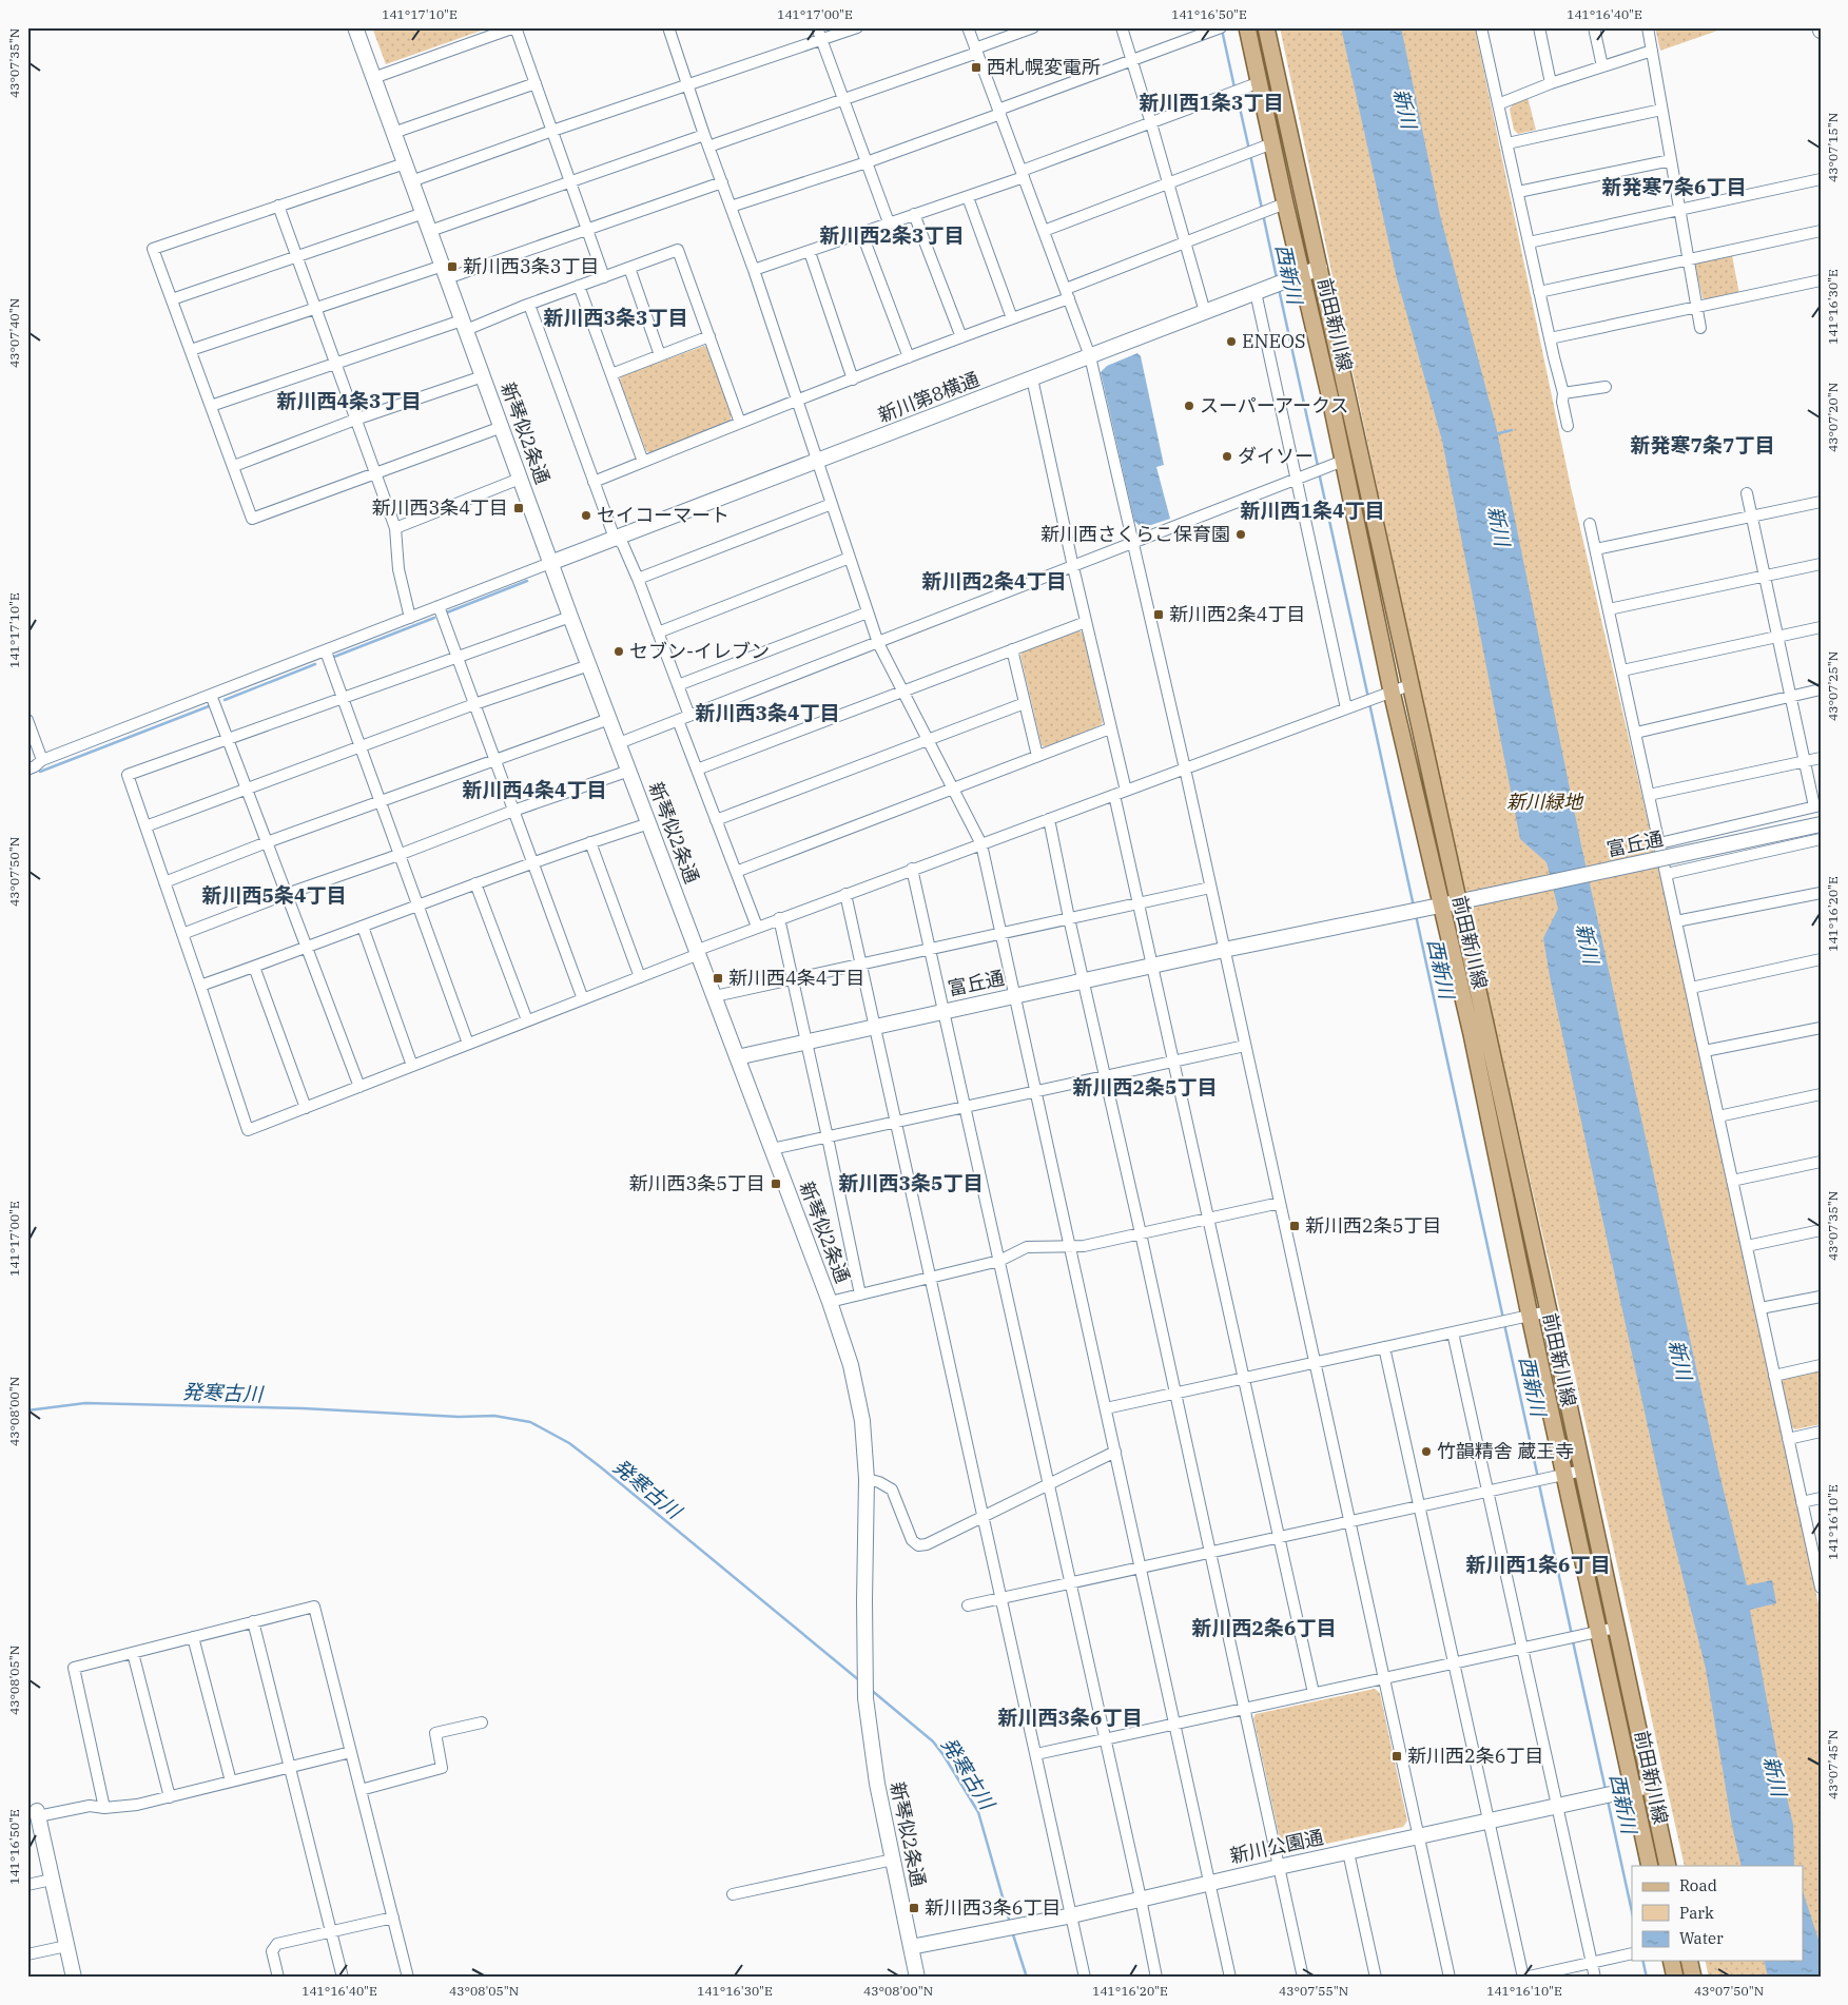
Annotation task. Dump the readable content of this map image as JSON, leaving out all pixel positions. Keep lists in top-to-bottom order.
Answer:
{
  "streets": {
    "main road": ["前田新川線"],
    "street": [
      "新川第8横通",
      "新琴似2条通",
      "富丘通",
      "新川公園通"
    ]
  },
  "crossings": [
    ["前田新川線", "新川第8横通"],
    ["前田新川線", "富丘通"],
    ["前田新川線", "新川公園通"],
    ["新川第8横通", "新琴似2条通"],
    ["新琴似2条通", "富丘通"],
    ["新琴似2条通", "新川公園通"]
  ],
  "districts": [
    "新川西1条3丁目",
    "新発寒7条6丁目",
    "新川西2条3丁目",
    "新川西3条3丁目",
    "新川西4条3丁目",
    "新発寒7条7丁目",
    "新川西1条4丁目",
    "新川西2条4丁目",
    "新川西3条4丁目",
    "新川西4条4丁目",
    "新川西5条4丁目",
    "新川西2条5丁目",
    "新川西3条5丁目",
    "新川西1条6丁目",
    "新川西2条6丁目",
    "新川西3条6丁目"
  ],
  "water": ["新川", "西新川", "発寒古川"],
  "parks": ["新川緑地"],
  "places": {
    "transit": [
      "西札幌変電所",
      "新川西3条3丁目",
      "新川西3条4丁目",
      "新川西2条4丁目",
      "新川西4条4丁目",
      "新川西3条5丁目",
      "新川西2条5丁目",
      "新川西2条6丁目",
      "新川西3条6丁目"
    ],
    "other": [
      "ENEOS",
      "スーパーアークス",
      "ダイソー",
      "セイコーマート",
      "新川西さくらこ保育園",
      "セブン-イレブン",
      "竹韻精舎 蔵王寺"
    ]
  },
  "legend": ["Road", "Park", "Water"],
  "coordinates": [
    "141°17'10\"E",
    "141°17'00\"E",
    "141°16'50\"E",
    "141°16'40\"E",
    "43°07'35\"N",
    "43°07'15\"N",
    "141°16'30\"E",
    "43°07'40\"N",
    "43°07'20\"N",
    "43°07'25\"N",
    "43°07'50\"N",
    "141°16'20\"E",
    "43°08'00\"N",
    "141°16'10\"E",
    "43°08'05\"N",
    "43°07'45\"N",
    "43°07'55\"N"
  ]
}
